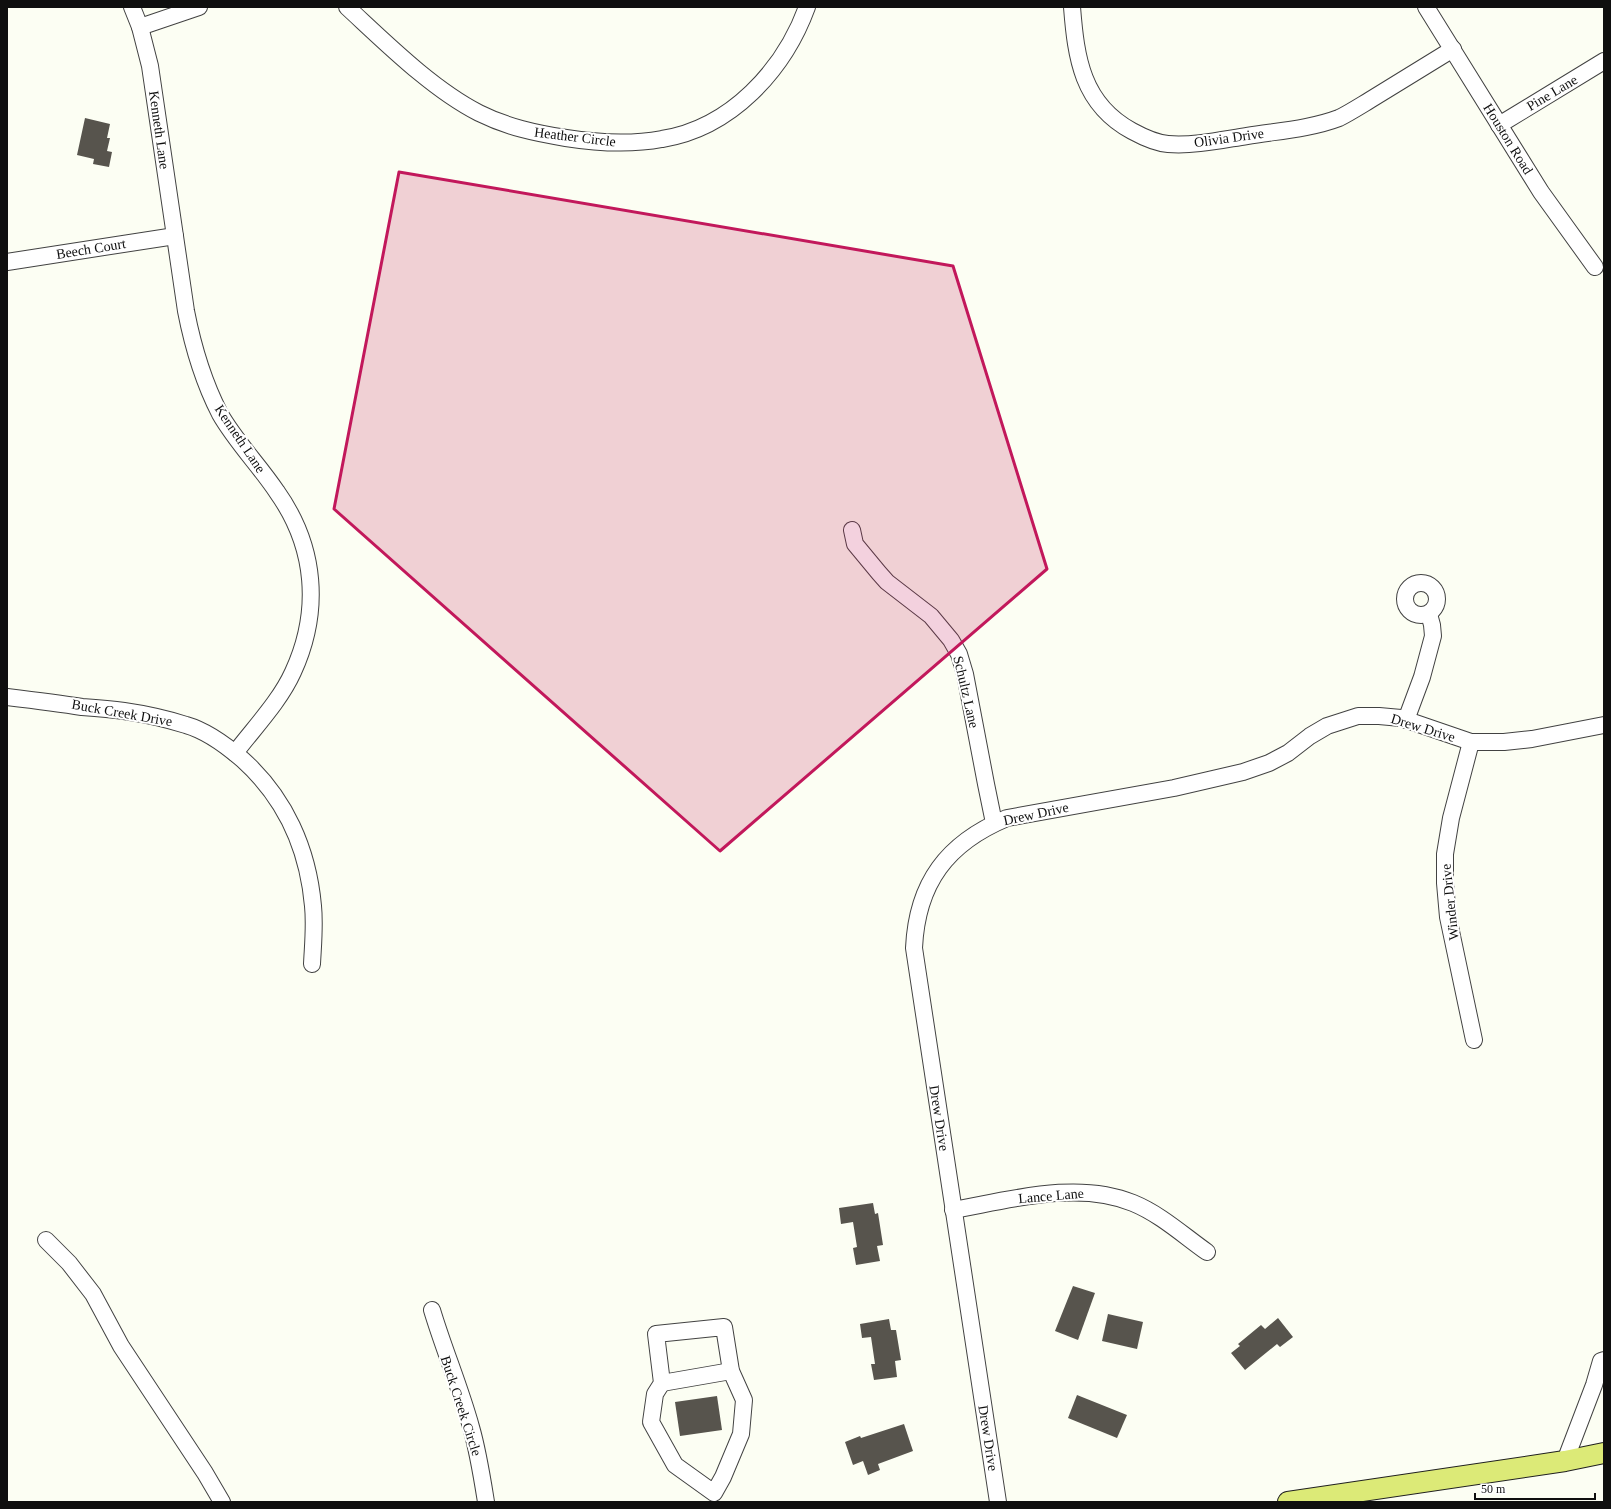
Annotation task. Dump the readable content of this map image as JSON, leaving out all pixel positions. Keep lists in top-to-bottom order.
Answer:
{
  "streets": {
    "street": [
      "Pine Lane",
      "Kenneth Lane",
      "Heather Circle",
      "Olivia Drive",
      "Houston Road",
      "Beech Court",
      "Schultz Lane",
      "Buck Creek Drive",
      "Drew Drive",
      "Winder Drive",
      "Lance Lane",
      "Buck Creek Circle"
    ]
  },
  "crossings": [
    ["Pine Lane", "Houston Road"],
    ["Kenneth Lane", "Beech Court"],
    ["Kenneth Lane", "Buck Creek Drive"],
    ["Olivia Drive", "Houston Road"],
    ["Schultz Lane", "Drew Drive"],
    ["Drew Drive", "Winder Drive"],
    ["Drew Drive", "Lance Lane"]
  ],
  "scale_bar": "50 m"
}
